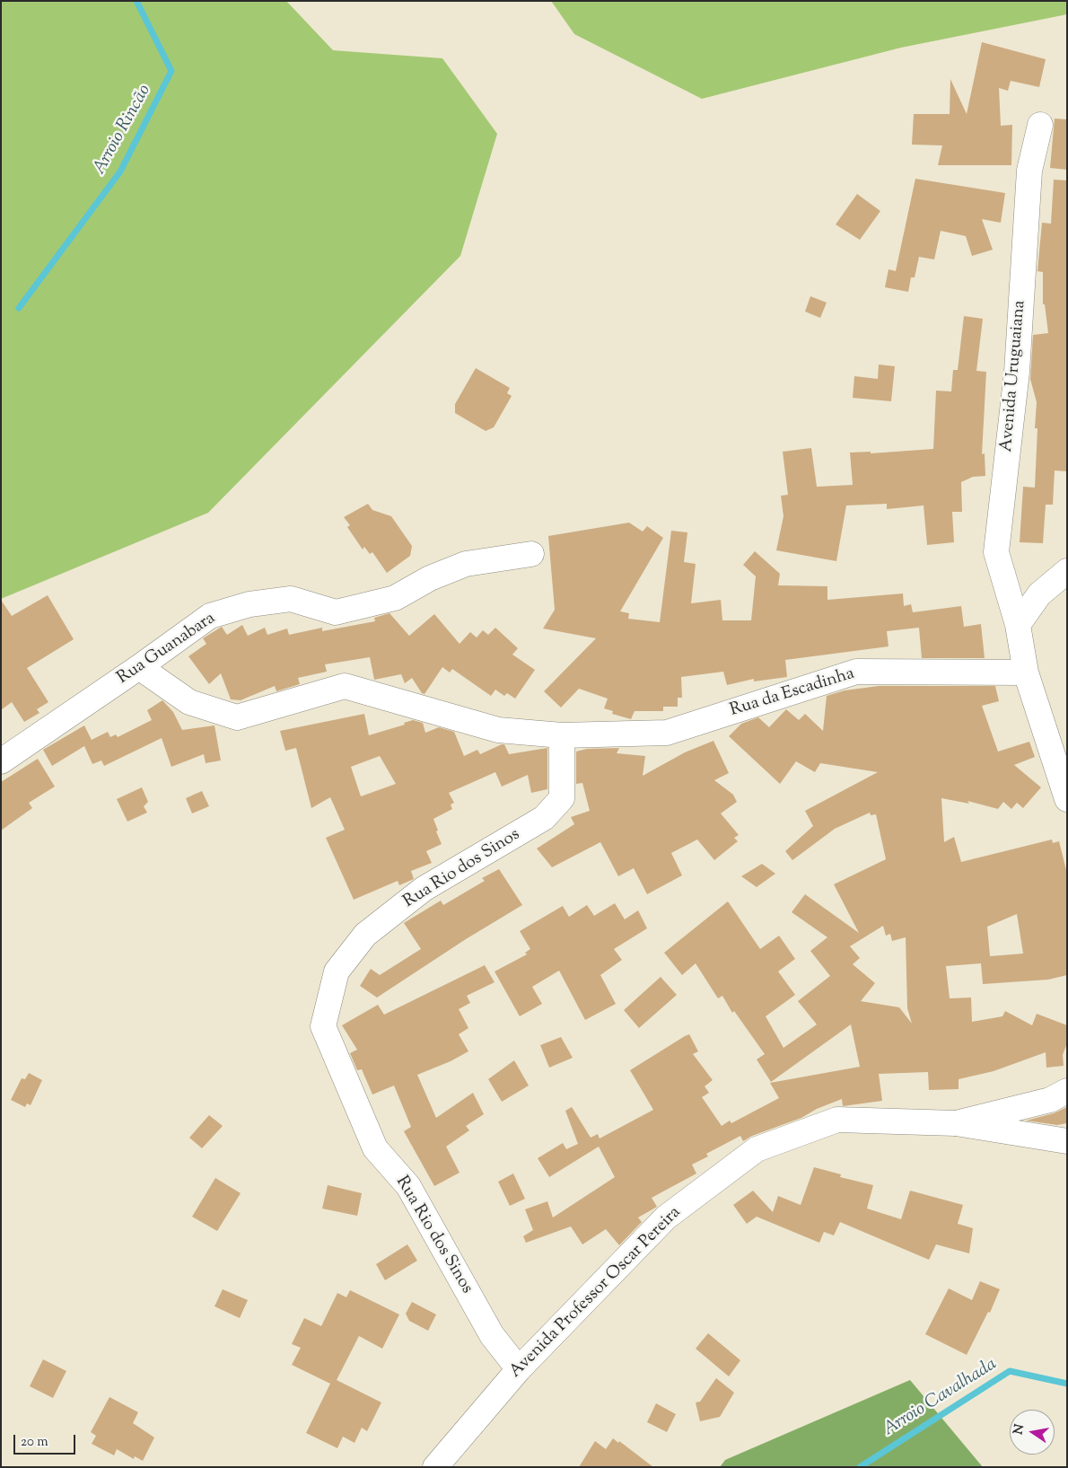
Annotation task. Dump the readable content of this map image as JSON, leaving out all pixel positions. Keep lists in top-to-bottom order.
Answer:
{
  "streets": {
    "street": [
      "Avenida Uruguaiana",
      "Rua Guanabara",
      "Rua da Escadinha",
      "Rua Rio dos Sinos",
      "Avenida Professor Oscar Pereira"
    ]
  },
  "crossings": [
    ["Avenida Uruguaiana", "Rua da Escadinha"],
    ["Rua Guanabara", "Rua da Escadinha"],
    ["Rua da Escadinha", "Rua Rio dos Sinos"],
    ["Rua Rio dos Sinos", "Avenida Professor Oscar Pereira"]
  ],
  "water": ["Arroio Rincão", "Arroio Cavalhada"],
  "scale_bar": "20 m",
  "north": "left"
}
